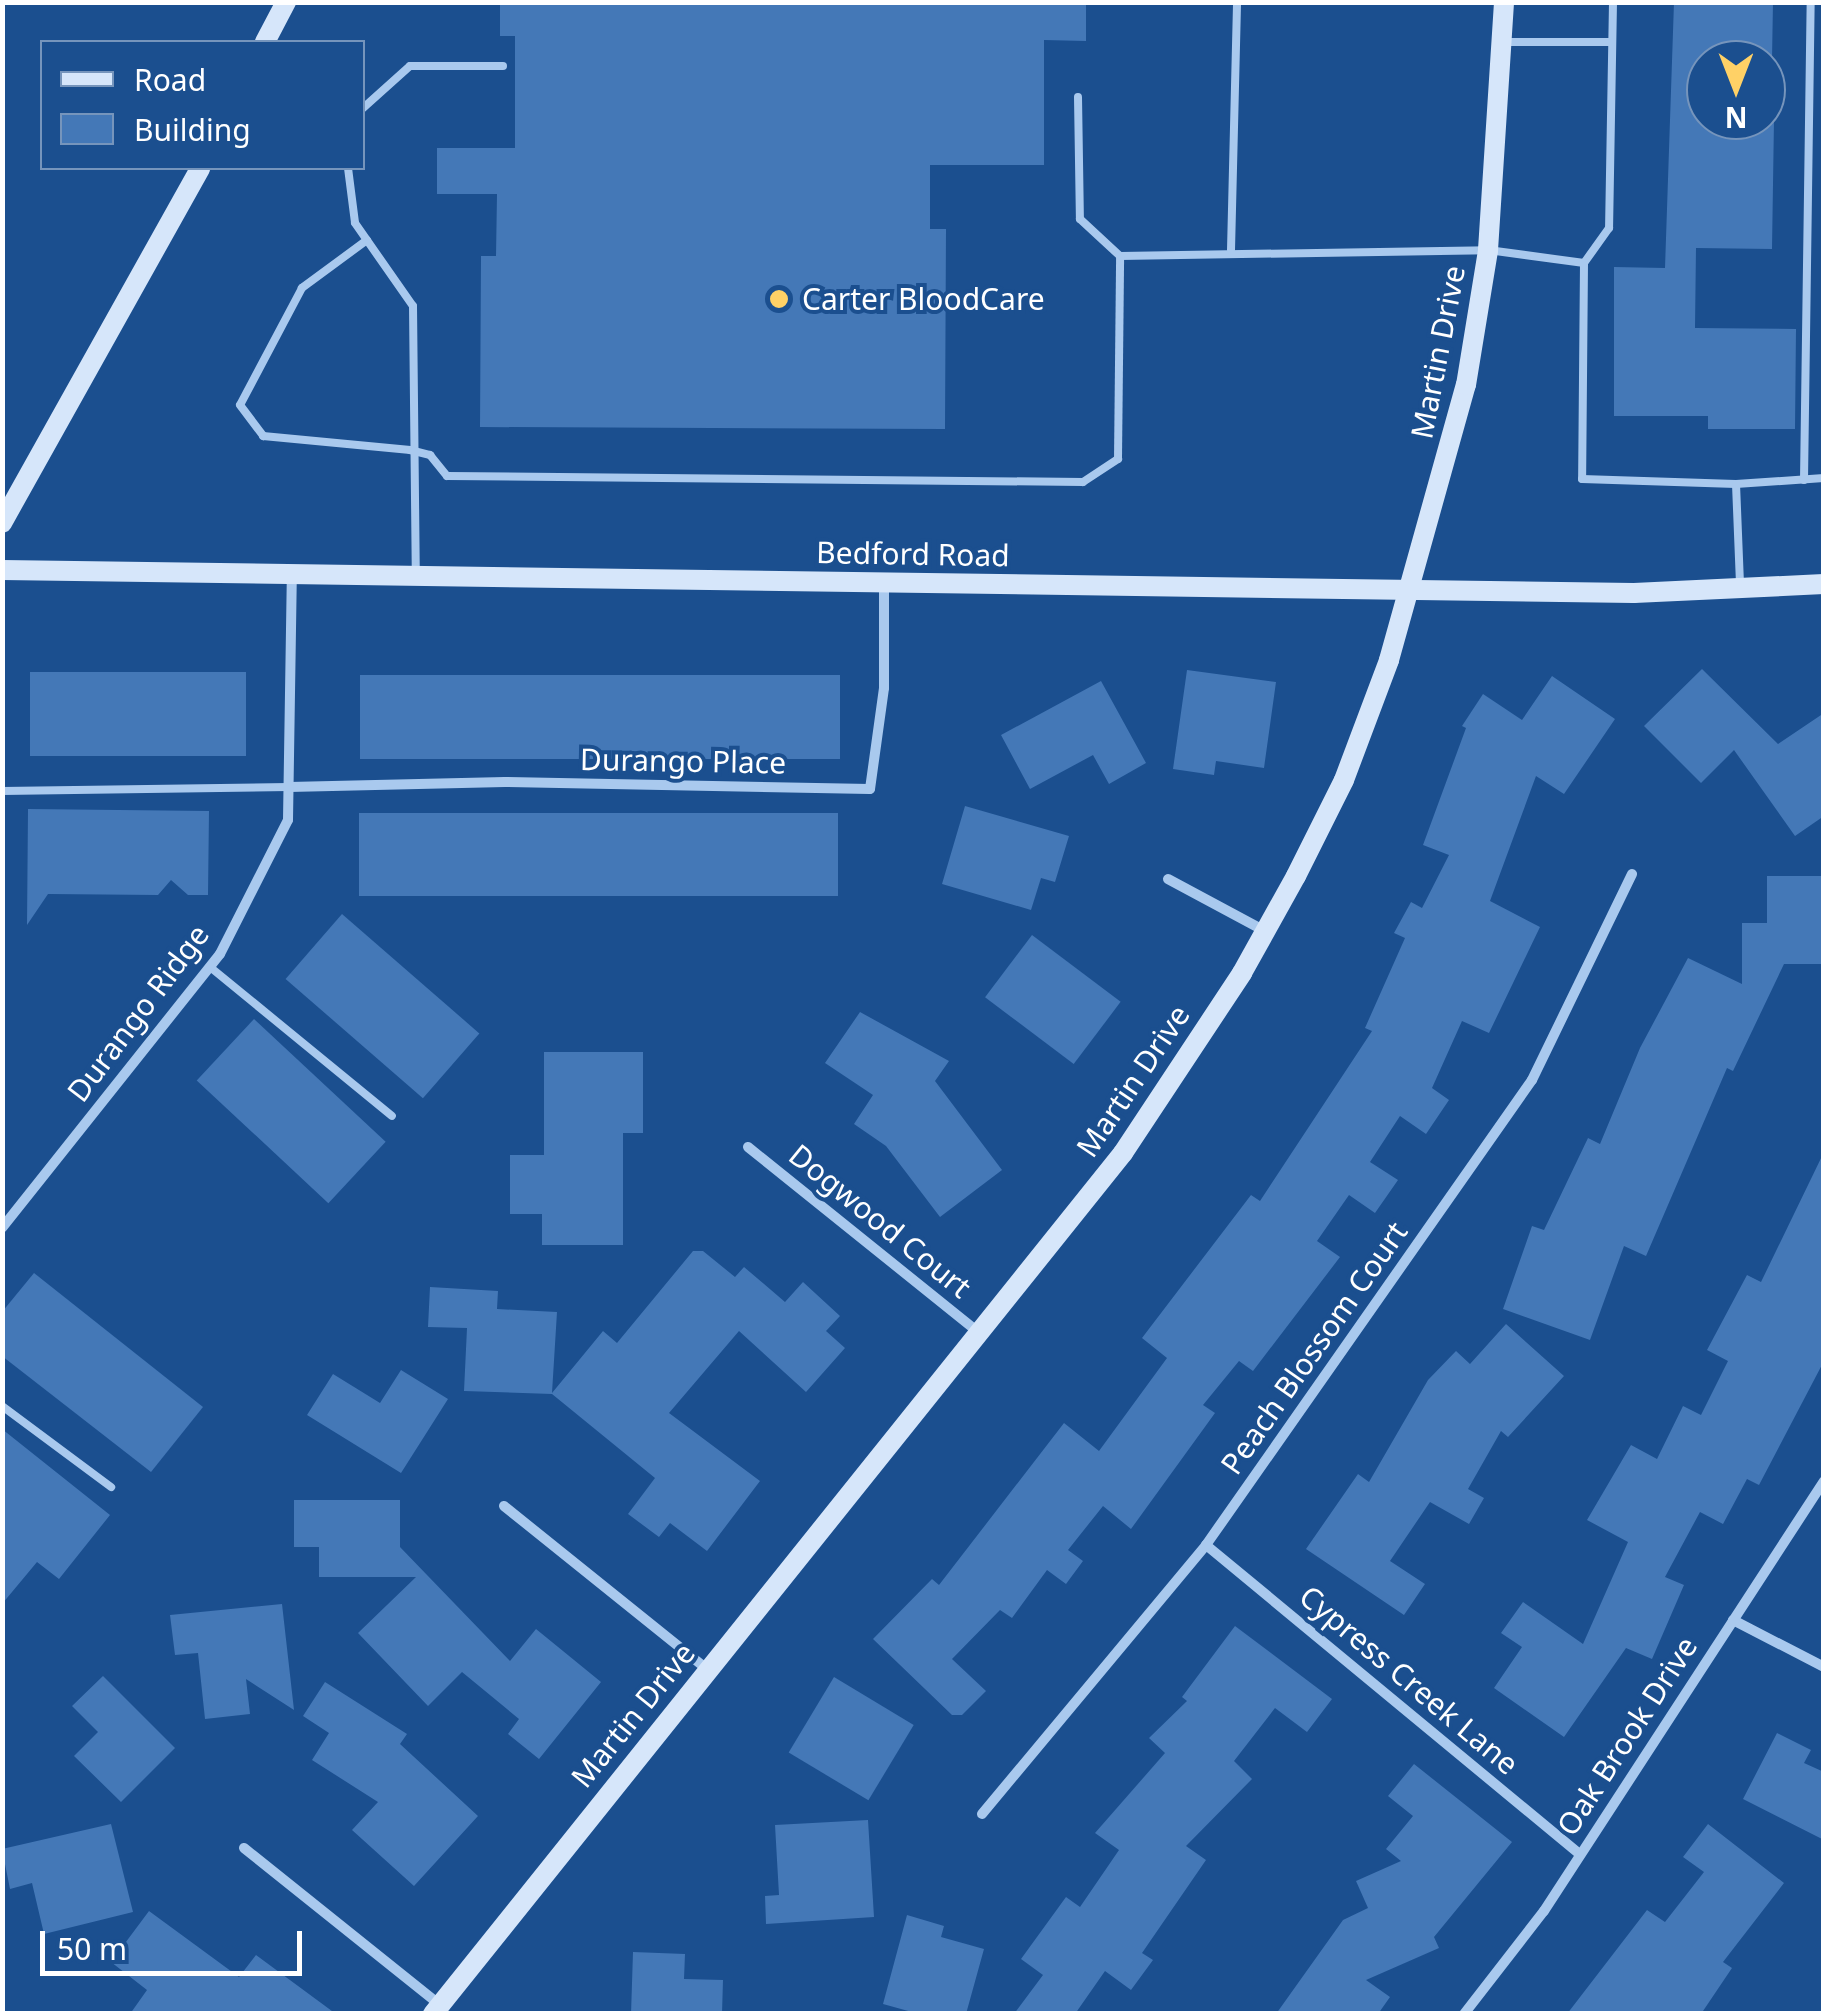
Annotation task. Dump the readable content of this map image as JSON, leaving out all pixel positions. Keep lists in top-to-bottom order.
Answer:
{
  "streets": {
    "street": [
      "Martin Drive",
      "Bedford Road",
      "Durango Place",
      "Durango Ridge",
      "Dogwood Court",
      "Peach Blossom Court",
      "Cypress Creek Lane",
      "Oak Brook Drive"
    ]
  },
  "crossings": [
    ["Martin Drive", "Bedford Road"],
    ["Martin Drive", "Dogwood Court"],
    ["Bedford Road", "Durango Place"],
    ["Bedford Road", "Durango Ridge"],
    ["Durango Place", "Durango Ridge"],
    ["Peach Blossom Court", "Cypress Creek Lane"],
    ["Cypress Creek Lane", "Oak Brook Drive"]
  ],
  "places": ["Carter BloodCare"],
  "legend": ["Road", "Building"],
  "scale_bar": "50 m",
  "north": "bottom"
}
